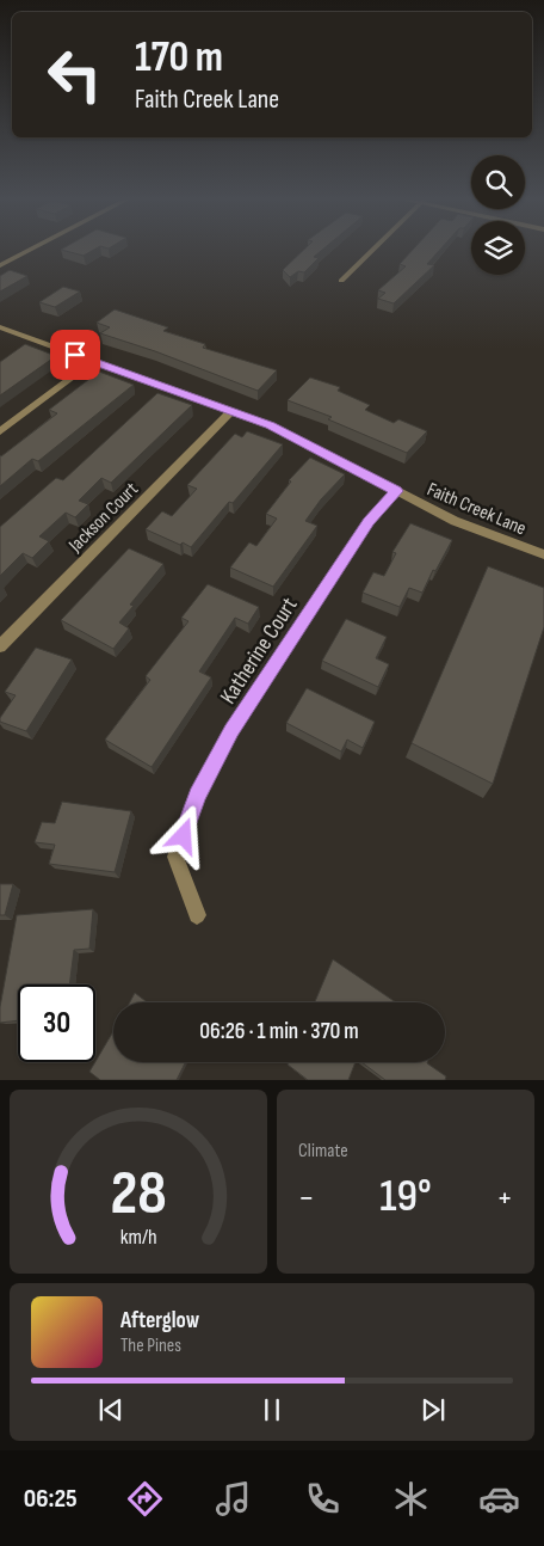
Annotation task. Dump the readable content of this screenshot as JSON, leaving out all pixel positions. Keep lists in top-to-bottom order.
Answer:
{
  "streets": {
    "street": ["Faith Creek Lane", "Jackson Court", "Katherine Court"]
  },
  "crossings": [
    ["Faith Creek Lane", "Jackson Court"],
    ["Faith Creek Lane", "Katherine Court"]
  ],
  "page": {
    "turn": ["170 m", "Faith Creek Lane"],
    "limit": "30",
    "trip": "06:26 · 1 min · 370 m",
    "tile": "Climate",
    "heat": ["−", "19°", "+"],
    "song": ["Afterglow", "The Pines"],
    "tabs": "06:25",
    "gauge": ["28", "km/h"]
  }
}
